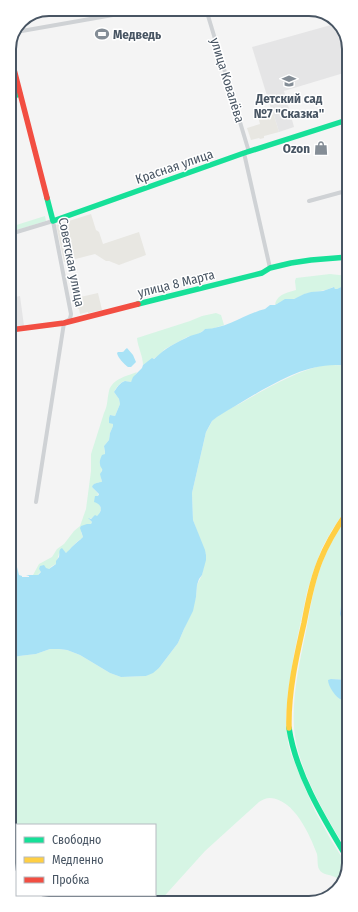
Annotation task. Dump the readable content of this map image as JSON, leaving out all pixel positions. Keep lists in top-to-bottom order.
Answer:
{
  "streets": {
    "street": [
      "улица Ковалёва",
      "Красная улица",
      "Советская улица",
      "улица 8 Марта"
    ]
  },
  "crossings": [
    ["улица Ковалёва", "Красная улица"],
    ["улица Ковалёва", "улица 8 Марта"],
    ["Красная улица", "Советская улица"],
    ["Советская улица", "улица 8 Марта"]
  ],
  "places": {
    "sports": ["Медведь"],
    "school or university": ["Детский сад №7 \"Сказка\""],
    "shop": ["Ozon"]
  },
  "legend": ["Свободно", "Медленно", "Пробка"]
}
